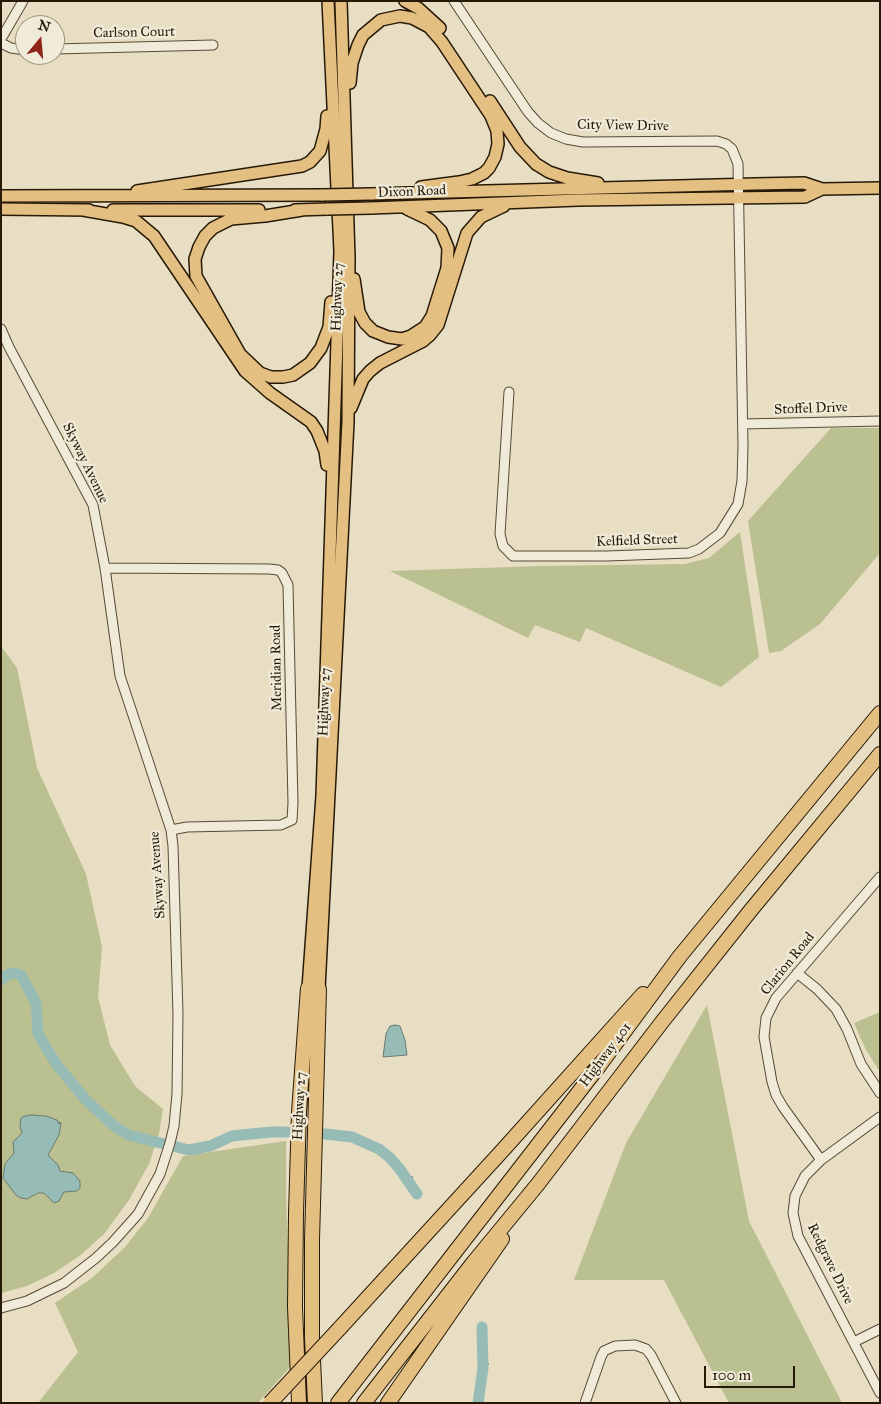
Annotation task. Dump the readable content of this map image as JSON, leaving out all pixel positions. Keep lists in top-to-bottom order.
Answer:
{
  "streets": {
    "highway": ["Highway 27", "Highway 401"],
    "main road": ["Dixon Road"],
    "street": [
      "Carlson Court",
      "City View Drive",
      "Stoffel Drive",
      "Skyway Avenue",
      "Kelfield Street",
      "Meridian Road",
      "Clarion Road",
      "Redgrave Drive"
    ]
  },
  "crossings": [
    ["City View Drive", "Dixon Road"],
    ["City View Drive", "Kelfield Street"],
    ["Dixon Road", "Kelfield Street"],
    ["Stoffel Drive", "Kelfield Street"],
    ["Skyway Avenue", "Meridian Road"],
    ["Clarion Road", "Redgrave Drive"]
  ],
  "scale_bar": "100 m",
  "north": "top"
}
